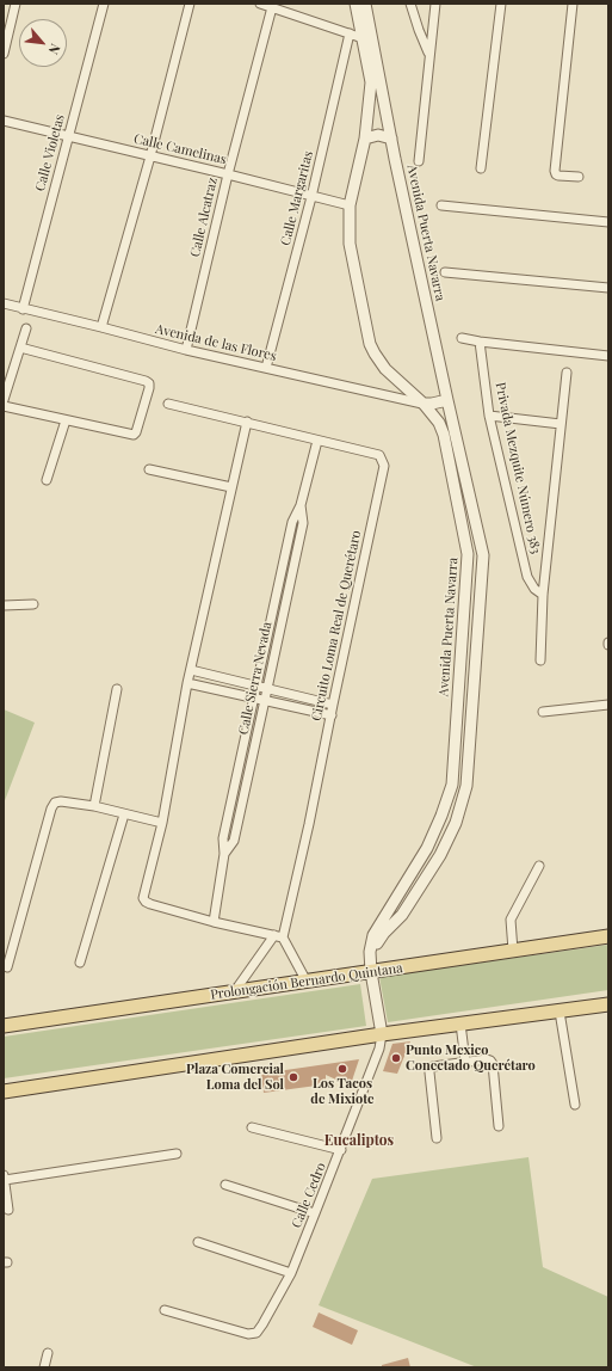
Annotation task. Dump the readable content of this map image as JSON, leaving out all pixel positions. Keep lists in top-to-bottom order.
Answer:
{
  "streets": {
    "main road": ["Prolongación Bernardo Quintana"],
    "street": [
      "Calle Camelinas",
      "Calle Violetas",
      "Calle Margaritas",
      "Calle Alcatraz",
      "Avenida Puerta Navarra",
      "Avenida de las Flores",
      "Privada Mezquite Número 383",
      "Circuito Loma Real de Querétaro",
      "Calle Sierra Nevada",
      "Calle Cedro"
    ]
  },
  "crossings": [
    ["Calle Camelinas", "Calle Violetas"],
    ["Calle Camelinas", "Calle Margaritas"],
    ["Calle Camelinas", "Calle Alcatraz"],
    ["Calle Camelinas", "Avenida Puerta Navarra"],
    ["Calle Violetas", "Avenida de las Flores"],
    ["Calle Margaritas", "Avenida de las Flores"],
    ["Calle Alcatraz", "Avenida de las Flores"],
    ["Avenida Puerta Navarra", "Avenida de las Flores"],
    ["Avenida Puerta Navarra", "Prolongación Bernardo Quintana"],
    ["Avenida Puerta Navarra", "Calle Cedro"],
    ["Circuito Loma Real de Querétaro", "Calle Sierra Nevada"],
    ["Circuito Loma Real de Querétaro", "Prolongación Bernardo Quintana"]
  ],
  "districts": ["Eucaliptos"],
  "places": ["Punto Mexico Conectado Querétaro", "Los Tacos de Mixiote", "Plaza Comercial Loma del Sol"],
  "north": "bottom right"
}
